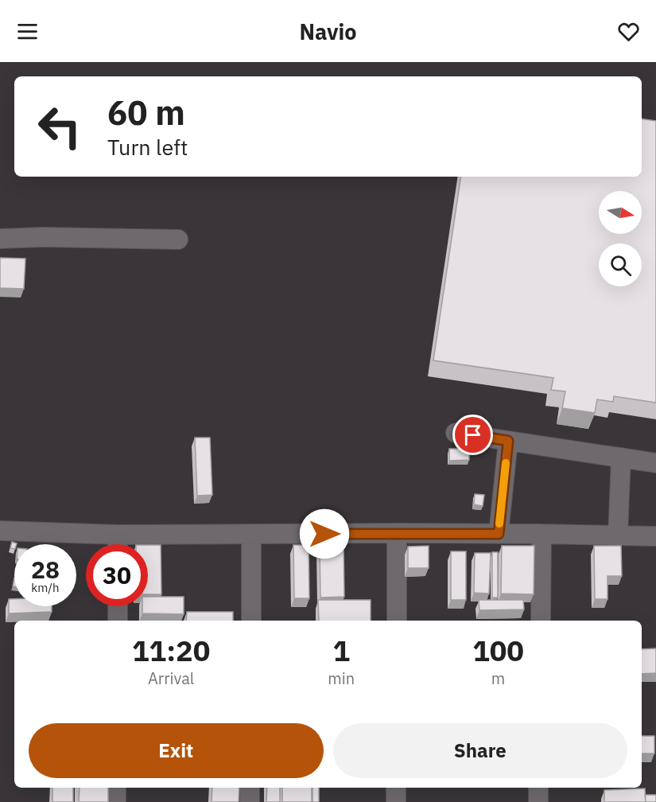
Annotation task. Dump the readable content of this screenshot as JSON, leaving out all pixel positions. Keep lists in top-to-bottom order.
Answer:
{
  "north": "right",
  "page": {
    "header": "Navio",
    "turn": ["60 m", "Turn left"],
    "speed": "28 km/h",
    "limit": "30",
    "eta": [
      "11:20",
      "Arrival",
      "1",
      "min",
      "100",
      "m"
    ],
    "buttons": ["Exit", "Share"]
  }
}
